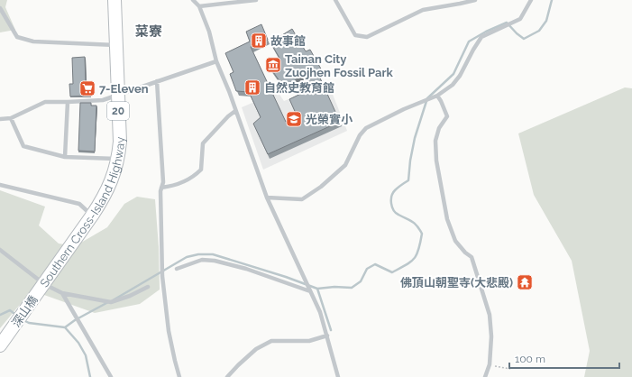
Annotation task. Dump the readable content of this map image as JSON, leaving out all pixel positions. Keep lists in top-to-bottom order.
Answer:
{
  "streets": {
    "main road": ["20", "Southern Cross-Island Highway", "深山橋"]
  },
  "crossings": [
    ["Southern Cross-Island Highway", "深山橋"]
  ],
  "districts": ["菜寮"],
  "places": {
    "building": ["故事館", "自然史教育館"],
    "museum": ["Tainan City Zuojhen Fossil Park"],
    "supermarket": ["7-Eleven"],
    "school or university": ["光榮實小"],
    "temple": ["佛頂山朝聖寺(大悲殿)"]
  },
  "scale_bar": "100 m"
}
